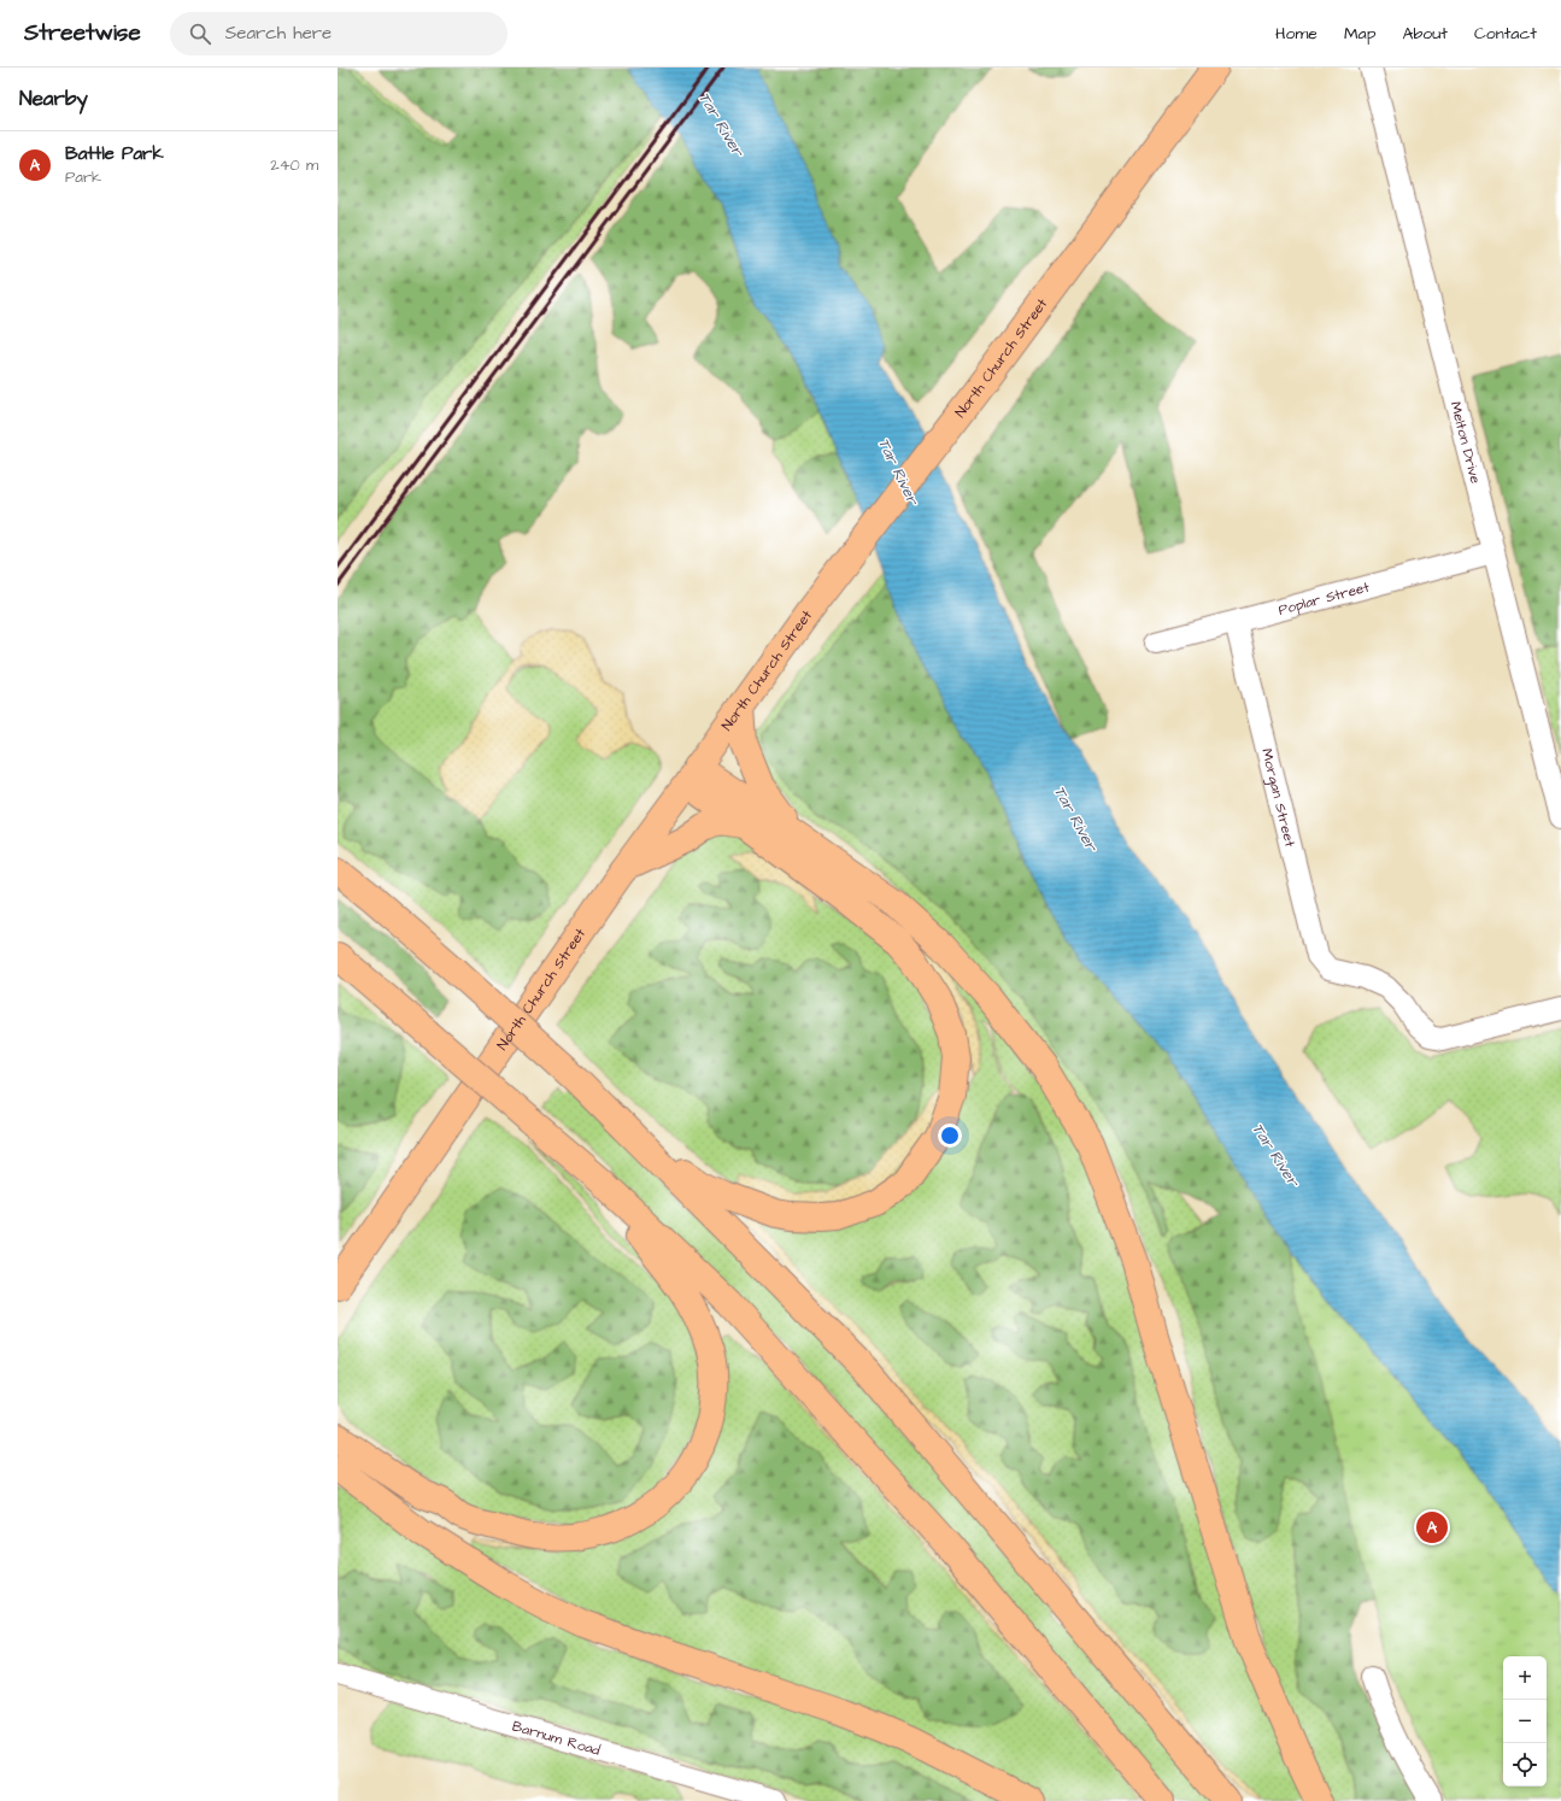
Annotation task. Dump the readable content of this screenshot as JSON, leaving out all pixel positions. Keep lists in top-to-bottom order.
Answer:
{
  "streets": {
    "main road": ["North Church Street"],
    "street": [
      "Melton Drive",
      "Poplar Street",
      "Morgan Street",
      "Barnum Road"
    ]
  },
  "crossings": [
    ["Melton Drive", "Poplar Street"],
    ["Poplar Street", "Morgan Street"]
  ],
  "water": ["Tar River"],
  "page": {
    "header": "Streetwise",
    "search": "Search here",
    "nav": [
      "Home",
      "Map",
      "About",
      "Contact"
    ],
    "heading": "Nearby",
    "list": [
      {
        "mark": "A",
        "name": "Battle Park",
        "note": "Park",
        "value": "240 m"
      }
    ],
    "pins": "A",
    "map_buttons": ["+", "−"]
  }
}
